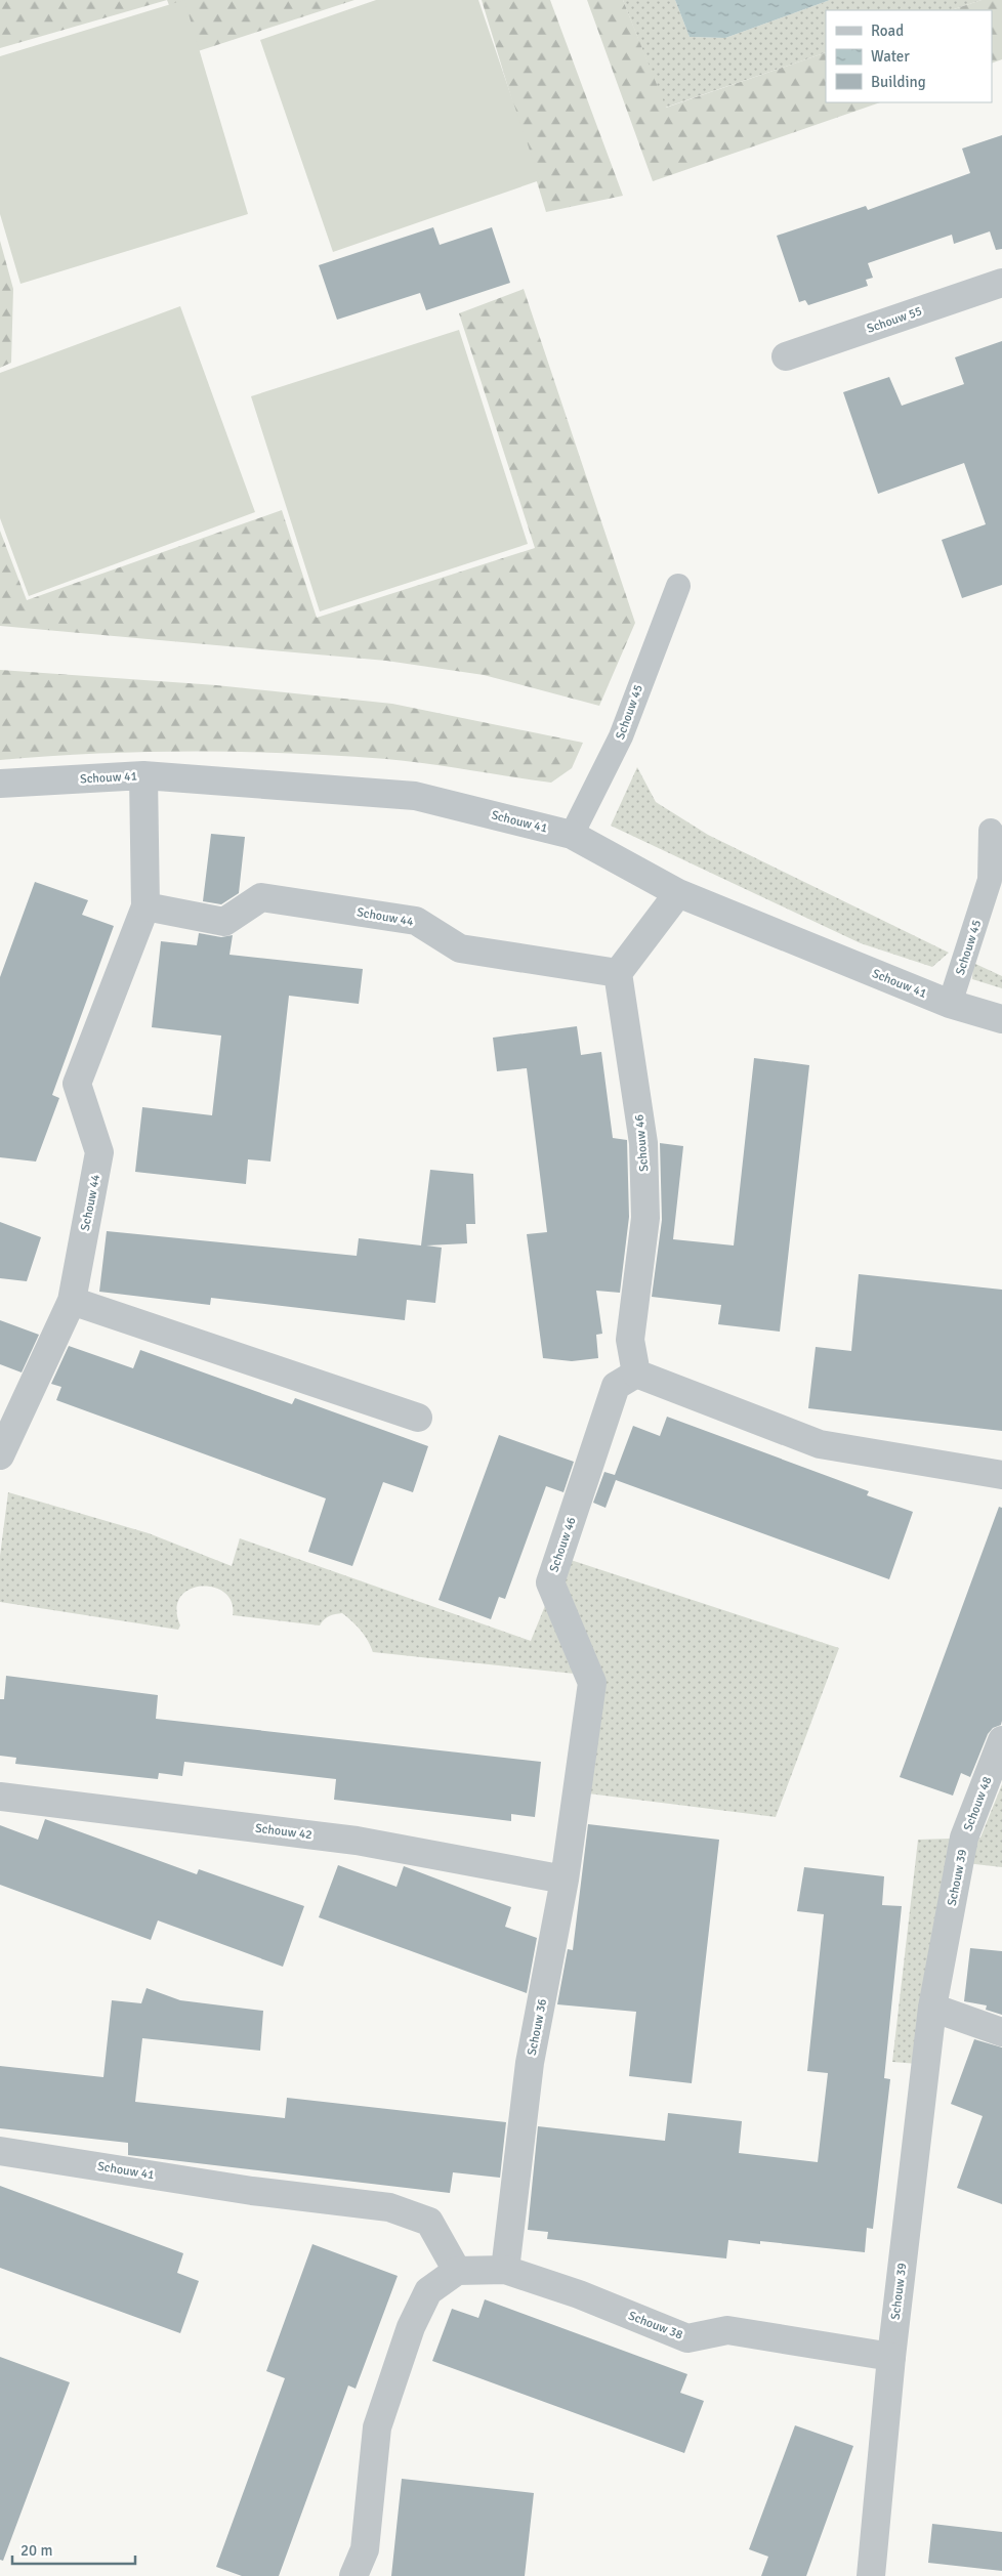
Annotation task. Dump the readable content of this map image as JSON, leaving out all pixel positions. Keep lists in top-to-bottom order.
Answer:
{
  "streets": {
    "street": [
      "Schouw 55",
      "Schouw 41",
      "Schouw 44",
      "Schouw 46",
      "Schouw 48",
      "Schouw 42",
      "Schouw 39",
      "Schouw 36",
      "Schouw 38"
    ],
    "lane": ["Schouw 45"]
  },
  "crossings": [
    ["Schouw 45", "Schouw 41"],
    ["Schouw 41", "Schouw 44"],
    ["Schouw 41", "Schouw 38"],
    ["Schouw 44", "Schouw 46"],
    ["Schouw 46", "Schouw 36"],
    ["Schouw 48", "Schouw 39"],
    ["Schouw 42", "Schouw 36"],
    ["Schouw 39", "Schouw 38"],
    ["Schouw 36", "Schouw 38"]
  ],
  "legend": ["Road", "Water", "Building"],
  "scale_bar": "20 m"
}
